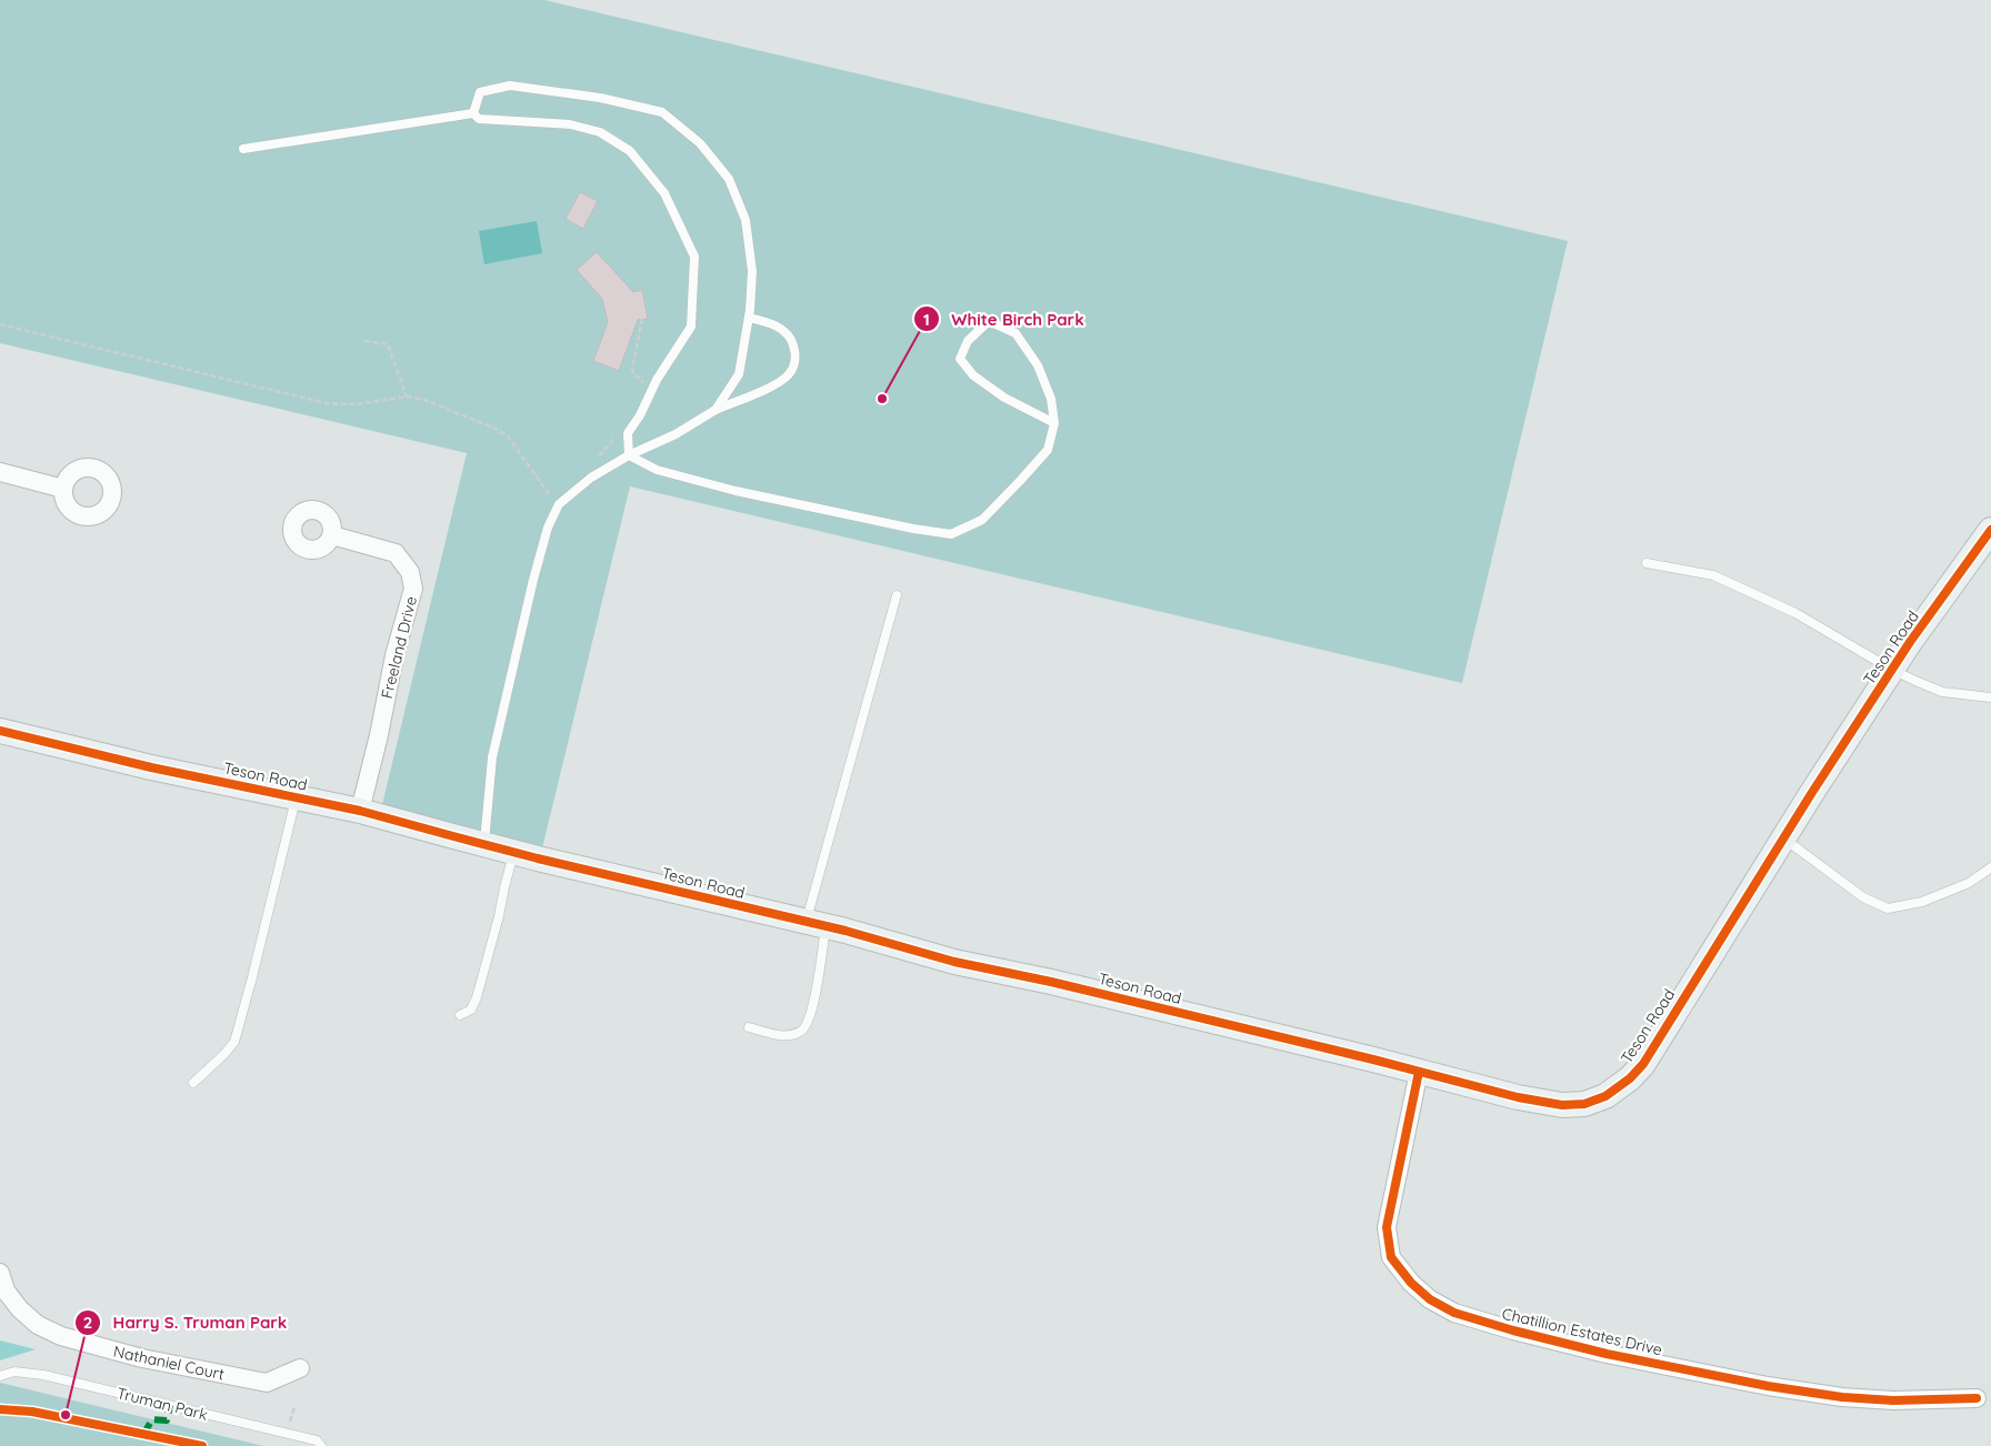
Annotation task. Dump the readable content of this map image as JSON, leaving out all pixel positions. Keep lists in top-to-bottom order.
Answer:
{
  "streets": {
    "street": [
      "Freeland Drive",
      "Teson Road",
      "Chatillion Estates Drive",
      "Nathaniel Court"
    ],
    "lane": ["Truman Park"]
  },
  "crossings": [
    ["Freeland Drive", "Teson Road"],
    ["Teson Road", "Chatillion Estates Drive"]
  ],
  "places": ["White Birch Park", "Harry S. Truman Park"]
}
